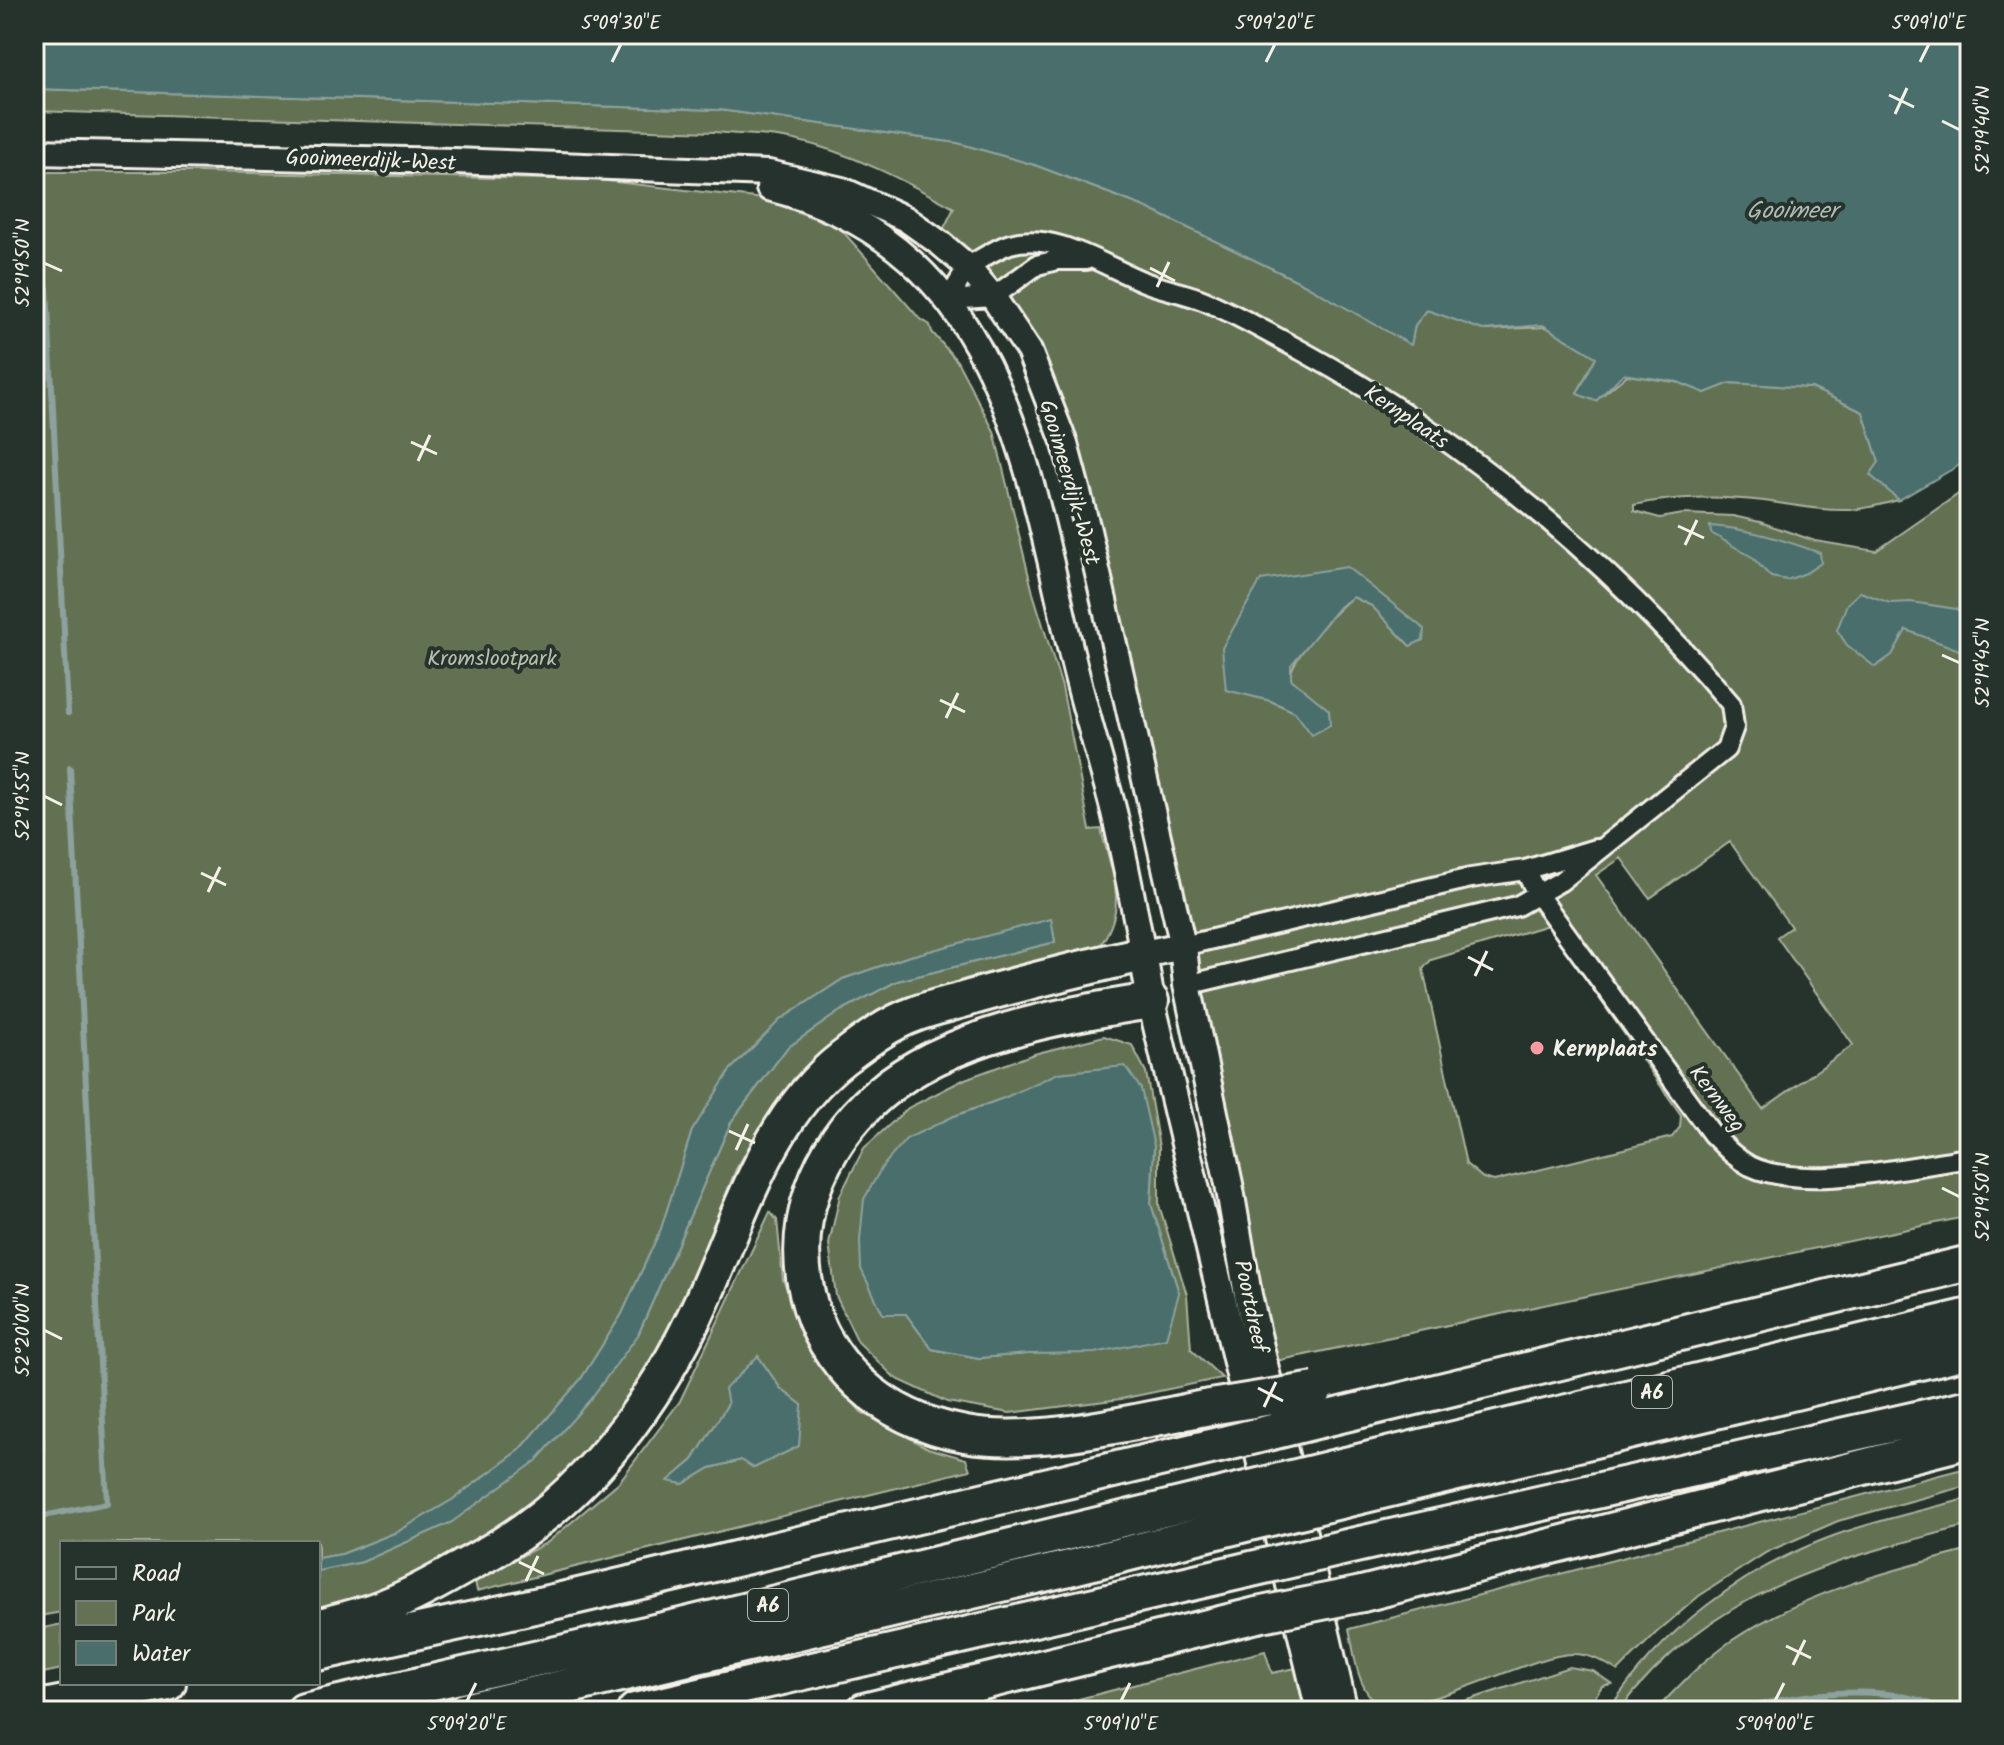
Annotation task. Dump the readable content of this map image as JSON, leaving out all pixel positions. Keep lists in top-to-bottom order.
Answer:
{
  "streets": {
    "highway": ["A6"],
    "main road": ["Kernplaats", "Poortdreef"],
    "street": ["Gooimeerdijk-West", "Kernweg"]
  },
  "crossings": [
    ["Gooimeerdijk-West", "Kernplaats"],
    ["Gooimeerdijk-West", "Poortdreef"],
    ["Kernplaats", "Kernweg"],
    ["Kernplaats", "Poortdreef"],
    ["Kernplaats", "A6"],
    ["Poortdreef", "A6"]
  ],
  "water": ["Gooimeer"],
  "parks": ["Kromslootpark"],
  "places": ["Kernplaats"],
  "legend": ["Road", "Park", "Water"],
  "coordinates": [
    "5°09'30\"E",
    "5°09'20\"E",
    "5°09'10\"E",
    "52°19'40\"N",
    "52°19'50\"N",
    "52°19'45\"N",
    "52°19'55\"N",
    "52°20'00\"N",
    "5°09'00\"E"
  ]
}
